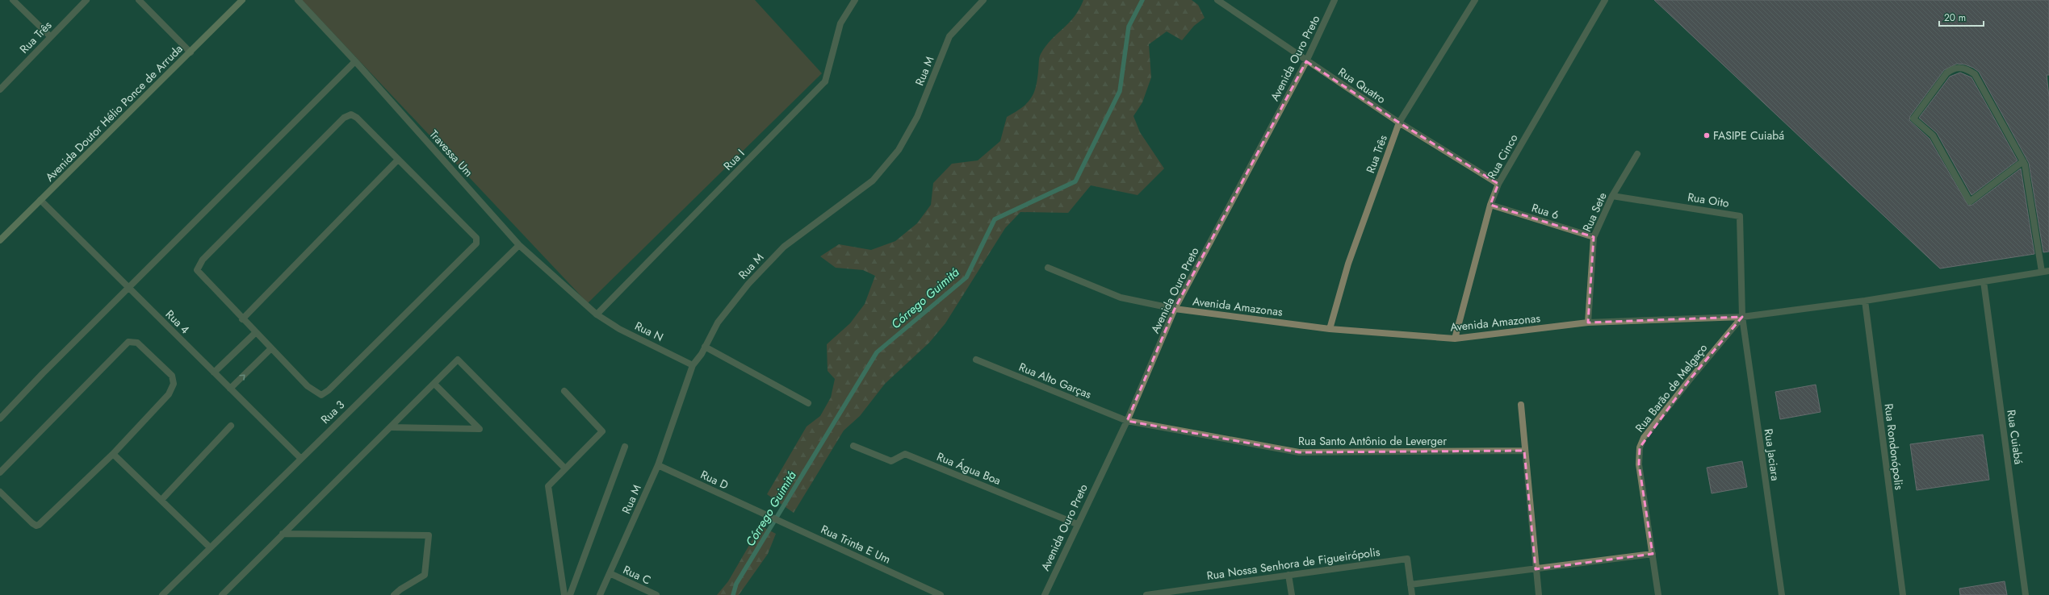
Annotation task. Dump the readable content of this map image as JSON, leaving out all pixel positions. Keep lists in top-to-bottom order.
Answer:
{
  "streets": {
    "street": [
      "Rua Três",
      "Avenida Ouro Preto",
      "Rua M",
      "Rua Quatro",
      "Avenida Doutor Hélio Ponce de Arruda",
      "Travessa Um",
      "Rua Cinco",
      "Rua I",
      "Rua Oito",
      "Rua 6",
      "Rua Sete",
      "Avenida Amazonas",
      "Rua 4",
      "Rua N",
      "Rua Alto Garças",
      "Rua Barão de Melgaço",
      "Rua 3",
      "Rua Cuiabá",
      "Rua Santo Antônio de Leverger",
      "Rua Rondonópolis",
      "Rua Jaciara",
      "Rua Água Boa",
      "Rua D",
      "Rua Trinta E Um",
      "Rua Nossa Senhora de Figueirópolis",
      "Rua C"
    ]
  },
  "crossings": [
    ["Rua Três", "Rua Quatro"],
    ["Rua Três", "Avenida Amazonas"],
    ["Avenida Ouro Preto", "Rua Quatro"],
    ["Avenida Ouro Preto", "Avenida Amazonas"],
    ["Avenida Ouro Preto", "Rua Alto Garças"],
    ["Avenida Ouro Preto", "Rua Santo Antônio de Leverger"],
    ["Avenida Ouro Preto", "Rua Água Boa"],
    ["Rua M", "Rua N"],
    ["Rua M", "Rua D"],
    ["Rua M", "Rua C"],
    ["Rua Quatro", "Rua Cinco"],
    ["Avenida Doutor Hélio Ponce de Arruda", "Rua 4"],
    ["Travessa Um", "Rua I"],
    ["Travessa Um", "Rua N"],
    ["Travessa Um", "Rua 3"],
    ["Rua Cinco", "Rua 6"],
    ["Rua Cinco", "Avenida Amazonas"],
    ["Rua I", "Rua N"],
    ["Rua Oito", "Rua Sete"],
    ["Rua Oito", "Avenida Amazonas"],
    ["Rua Oito", "Rua Barão de Melgaço"],
    ["Rua Oito", "Rua Jaciara"],
    ["Rua 6", "Rua Sete"],
    ["Rua Sete", "Avenida Amazonas"],
    ["Avenida Amazonas", "Rua Barão de Melgaço"],
    ["Avenida Amazonas", "Rua Cuiabá"],
    ["Avenida Amazonas", "Rua Rondonópolis"],
    ["Avenida Amazonas", "Rua Jaciara"],
    ["Rua 4", "Rua 3"],
    ["Rua Alto Garças", "Rua Santo Antônio de Leverger"],
    ["Rua Barão de Melgaço", "Rua Jaciara"],
    ["Rua D", "Rua Trinta E Um"]
  ],
  "water": ["Córrego Guimitá"],
  "places": ["FASIPE Cuiabá"],
  "scale_bar": "20 m"
}
